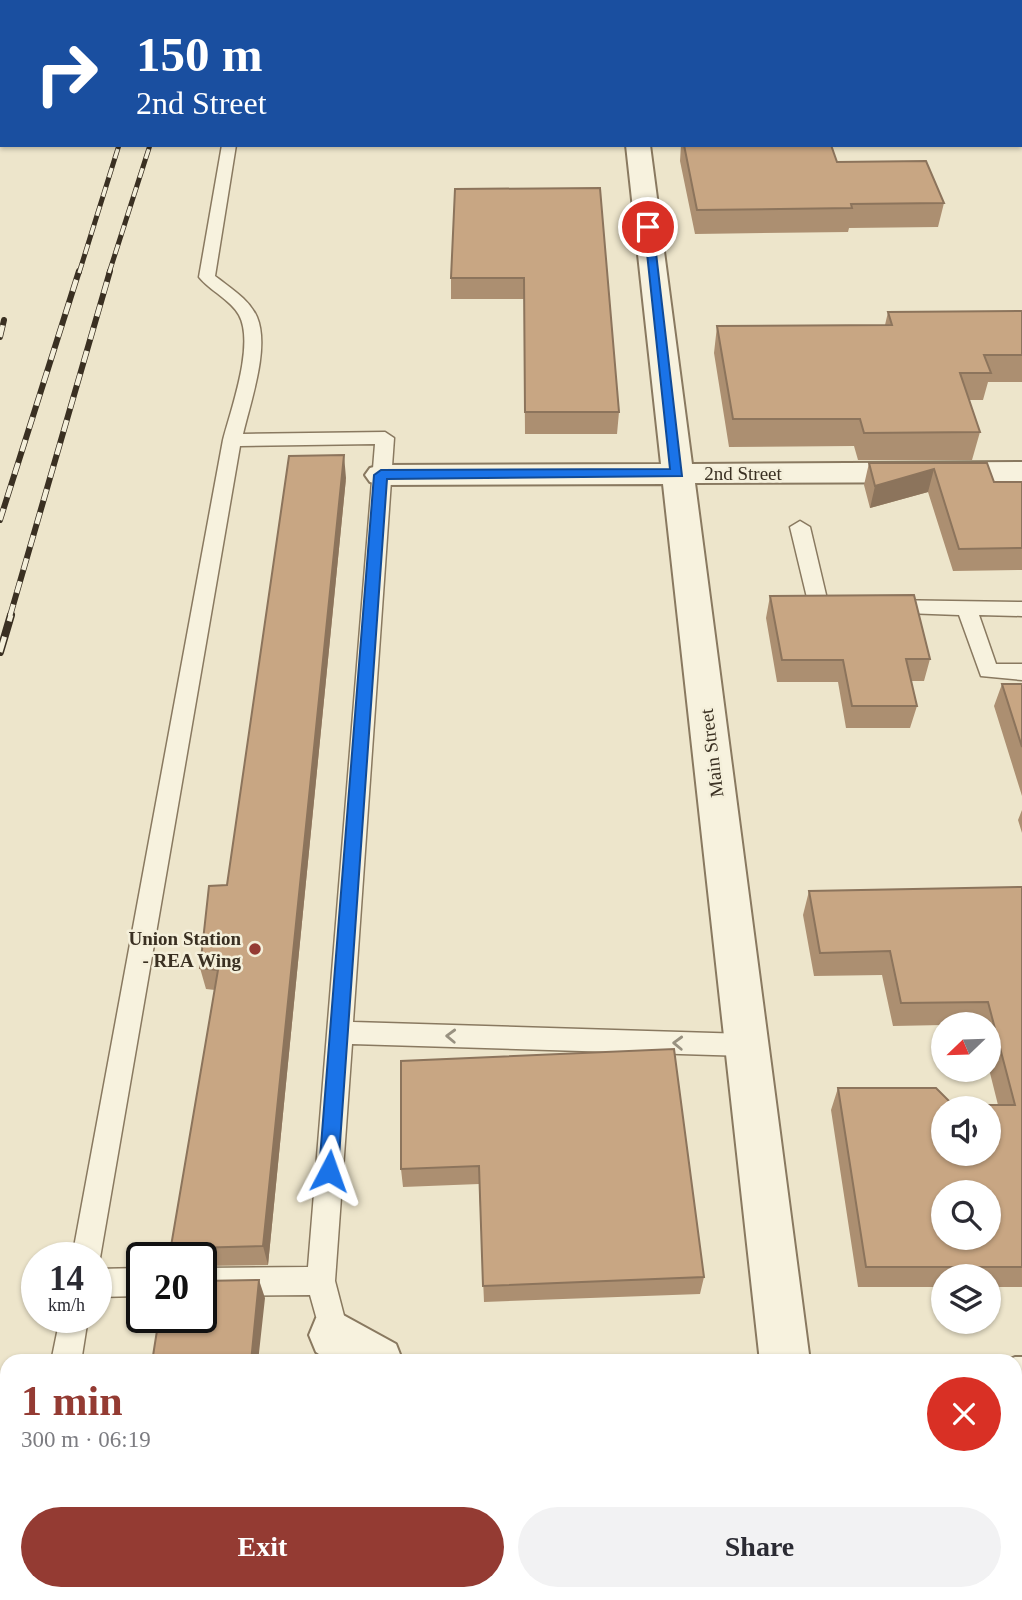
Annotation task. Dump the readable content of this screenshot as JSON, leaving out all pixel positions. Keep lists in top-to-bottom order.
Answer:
{
  "streets": {
    "street": ["2nd Street", "Main Street"]
  },
  "crossings": [
    ["2nd Street", "Main Street"]
  ],
  "places": ["Union Station - REA Wing"],
  "north": "bottom left",
  "page": {
    "turn": ["150 m", "2nd Street"],
    "speed": "14 km/h",
    "limit": "20",
    "heading": ["1 min", "300 m · 06:19"],
    "buttons": ["Exit", "Share"]
  }
}
